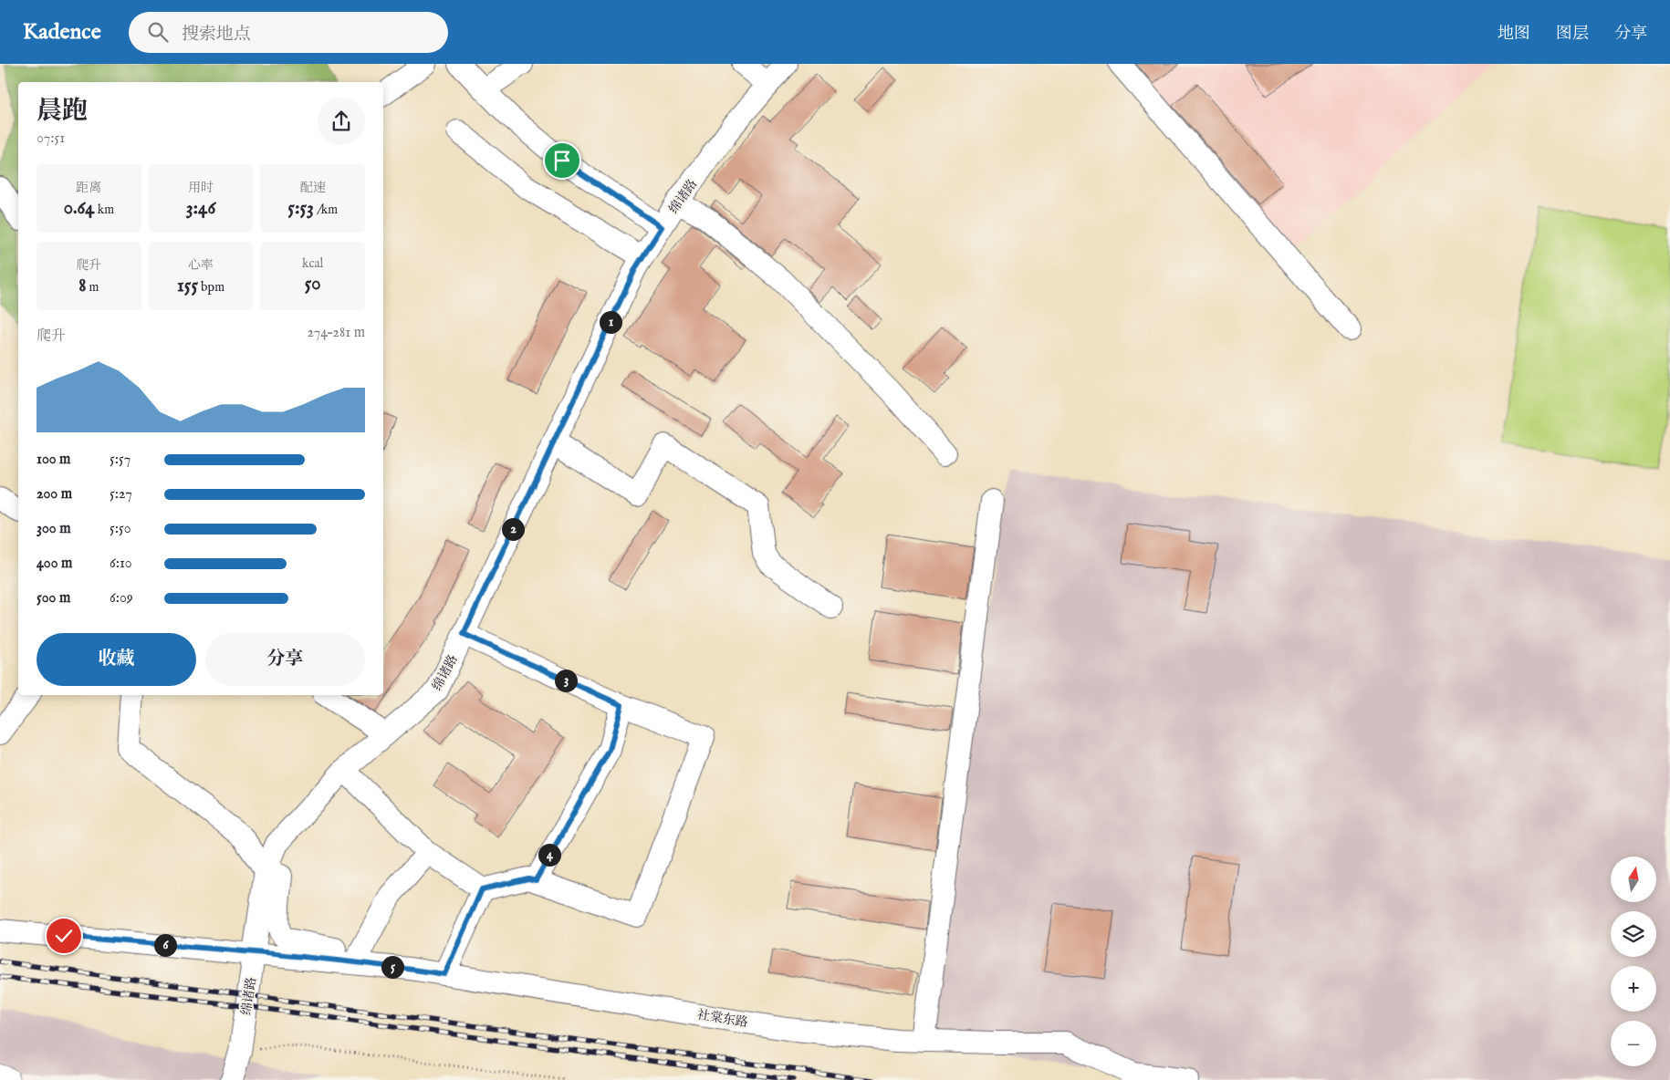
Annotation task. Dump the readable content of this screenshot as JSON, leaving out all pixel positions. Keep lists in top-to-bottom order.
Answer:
{
  "streets": {
    "street": ["绵诸路", "社棠东路"]
  },
  "crossings": [
    ["绵诸路", "社棠东路"]
  ],
  "north": "top",
  "page": {
    "header": "Kadence",
    "search": "搜索地点",
    "nav": ["地图", "图层", "分享"],
    "heading": ["晨跑", "07:51"],
    "stats": [
      ["距离", "0.64 km"],
      ["用时", "3:46"],
      ["配速", "5:53 /km"],
      ["爬升", "8 m"],
      ["心率", "155 bpm"],
      ["kcal", "50"]
    ],
    "pins": [
      "1",
      "2",
      "3",
      "4",
      "6",
      "5"
    ],
    "chart": ["爬升", "274–281 m"],
    "list": [
      {
        "name": "100 m",
        "note": "5:57"
      },
      {
        "name": "200 m",
        "note": "5:27"
      },
      {
        "name": "300 m",
        "note": "5:50"
      },
      {
        "name": "400 m",
        "note": "6:10"
      },
      {
        "name": "500 m",
        "note": "6:09"
      }
    ],
    "buttons": ["收藏", "分享"],
    "map_buttons": ["+", "−"]
  }
}
